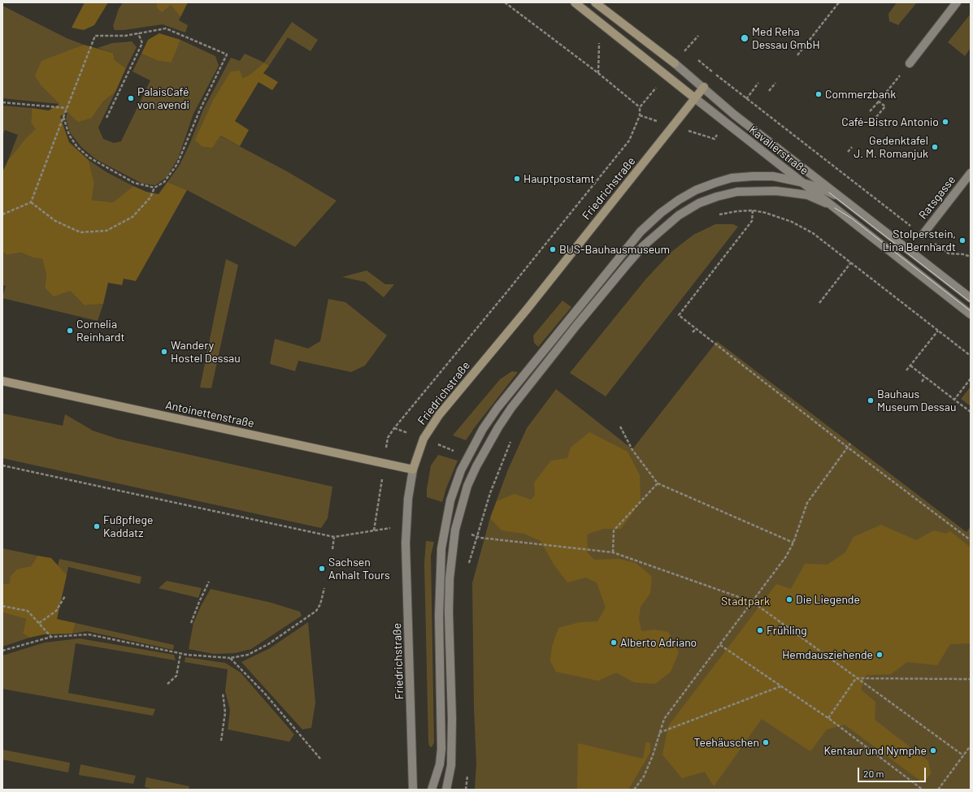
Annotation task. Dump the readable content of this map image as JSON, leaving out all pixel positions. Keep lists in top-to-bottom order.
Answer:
{
  "streets": {
    "main road": ["Kavalierstraße", "Friedrichstraße", "Antoinettenstraße"],
    "street": ["Ratsgasse"]
  },
  "crossings": [
    ["Kavalierstraße", "Friedrichstraße"],
    ["Friedrichstraße", "Antoinettenstraße"]
  ],
  "parks": ["Stadtpark"],
  "places": [
    "Med Reha Dessau GmbH",
    "Commerzbank",
    "PalaisCafé von avendi",
    "Café-Bistro Antonio",
    "Gedenktafel J. M. Romanjuk",
    "Hauptpostamt",
    "Stolperstein, Lina Bernhardt",
    "BUS-Bauhausmuseum",
    "Cornelia Reinhardt",
    "Wandery Hostel Dessau",
    "Bauhaus Museum Dessau",
    "Fußpflege Kaddatz",
    "Sachsen Anhalt Tours",
    "Die Liegende",
    "Frühling",
    "Alberto Adriano",
    "Hemdausziehende",
    "Teehäuschen",
    "Kentaur und Nymphe"
  ],
  "scale_bar": "20 m"
}
